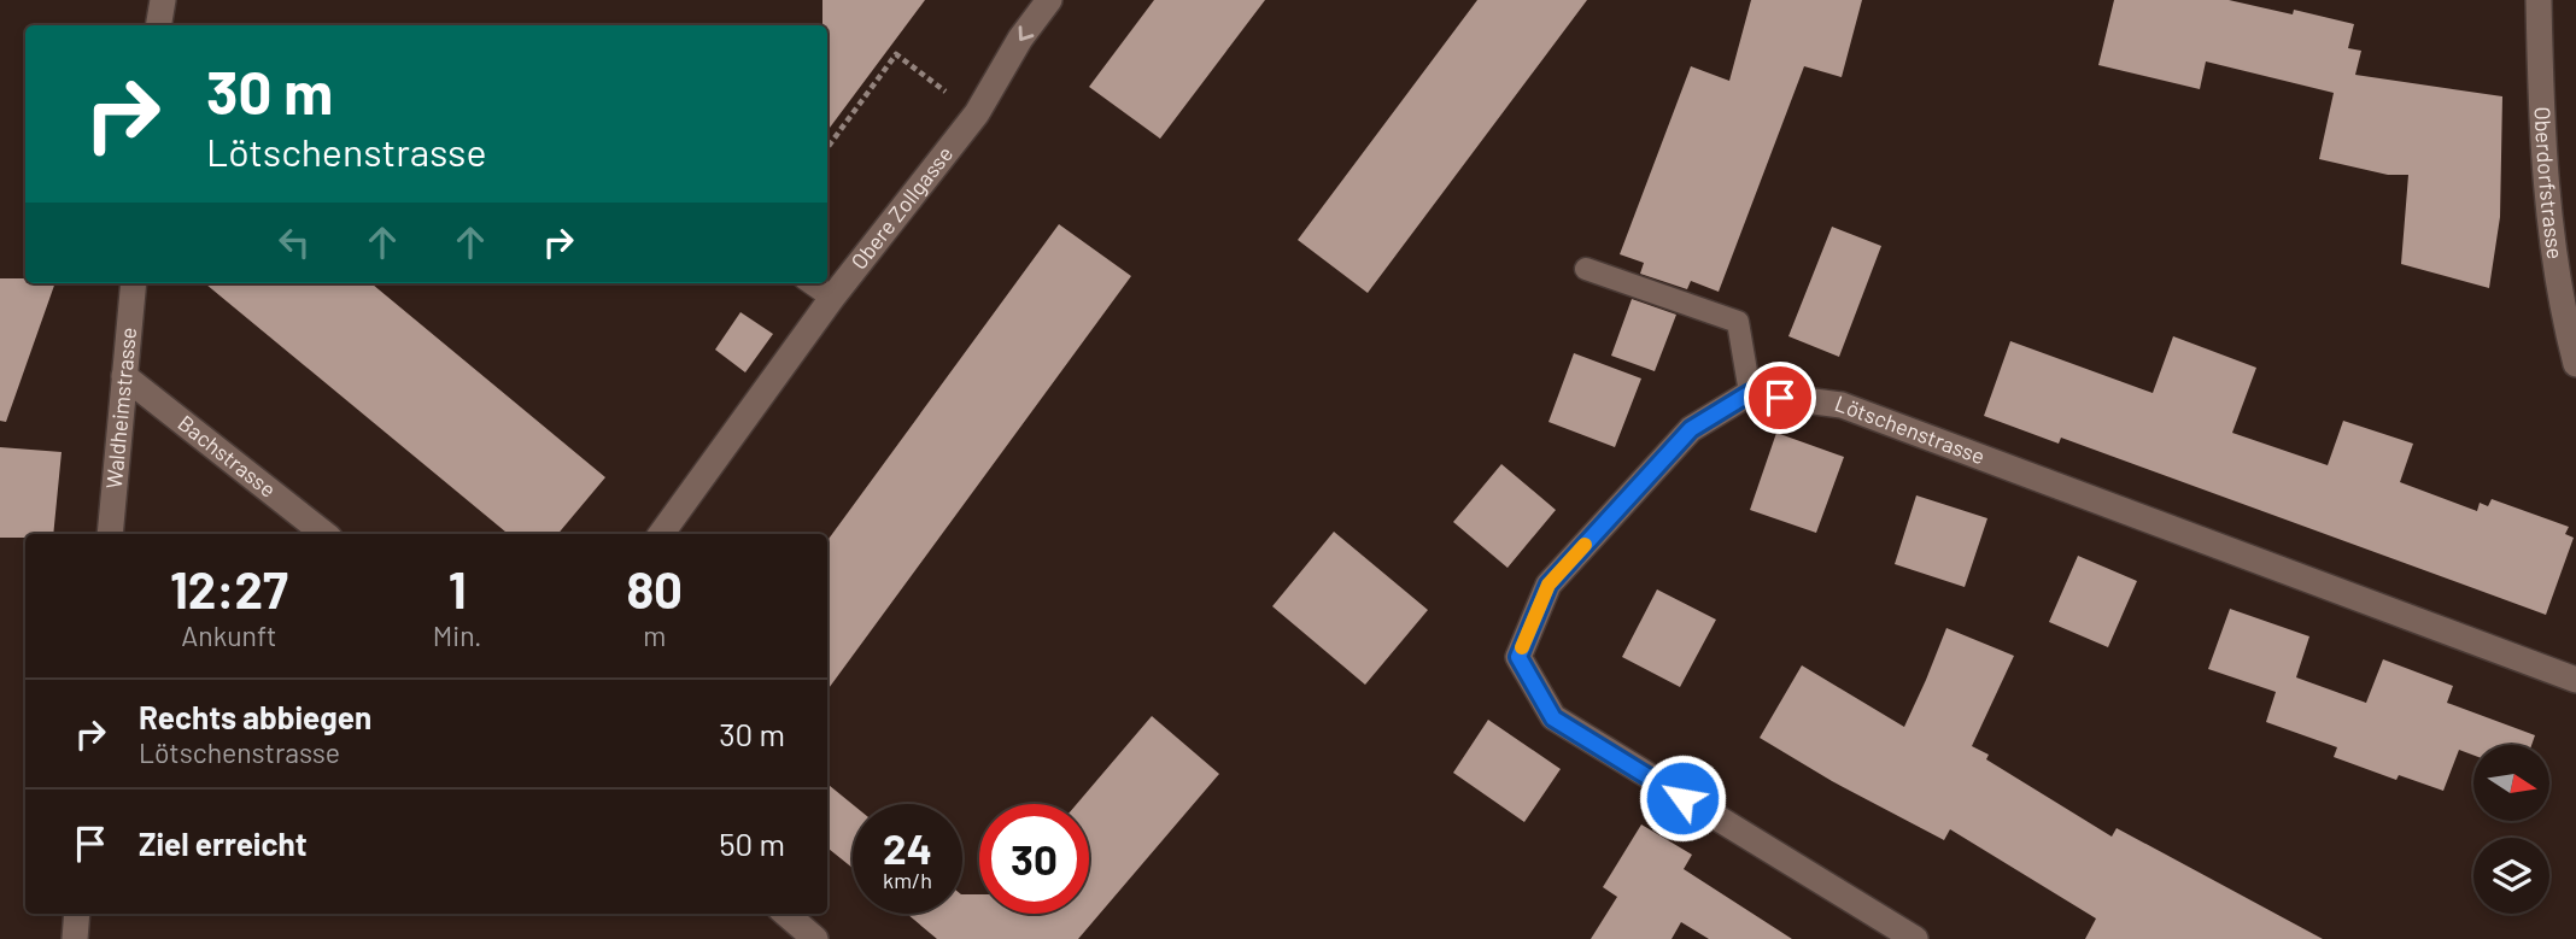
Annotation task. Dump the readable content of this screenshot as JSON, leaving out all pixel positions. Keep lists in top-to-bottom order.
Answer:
{
  "streets": {
    "street": [
      "Oberdorfstrasse",
      "Obere Zollgasse",
      "Waldheimstrasse",
      "Lötschenstrasse",
      "Bachstrasse"
    ]
  },
  "crossings": [
    ["Waldheimstrasse", "Bachstrasse"]
  ],
  "north": "right",
  "page": {
    "turn": ["30 m", "Lötschenstrasse"],
    "eta": [
      "12:27",
      "Ankunft",
      "1",
      "Min.",
      "80",
      "m"
    ],
    "list": [
      {
        "name": "Rechts abbiegen",
        "note": "Lötschenstrasse",
        "value": "30 m"
      },
      {
        "name": "Ziel erreicht",
        "value": "50 m"
      }
    ],
    "speed": "24 km/h",
    "limit": "30"
  }
}
